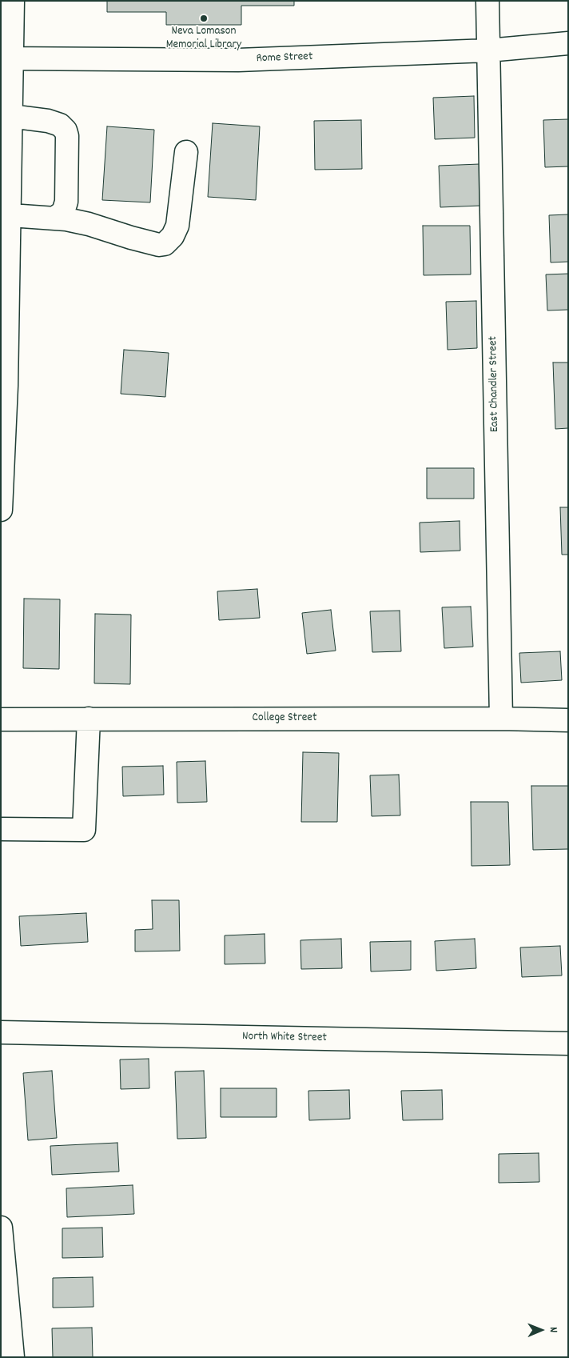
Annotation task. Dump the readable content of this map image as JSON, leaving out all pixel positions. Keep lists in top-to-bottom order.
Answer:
{
  "streets": {
    "street": [
      "Rome Street",
      "East Chandler Street",
      "College Street",
      "North White Street"
    ]
  },
  "crossings": [
    ["Rome Street", "East Chandler Street"],
    ["East Chandler Street", "College Street"]
  ],
  "places": ["Neva Lomason Memorial Library"],
  "north": "right"
}
